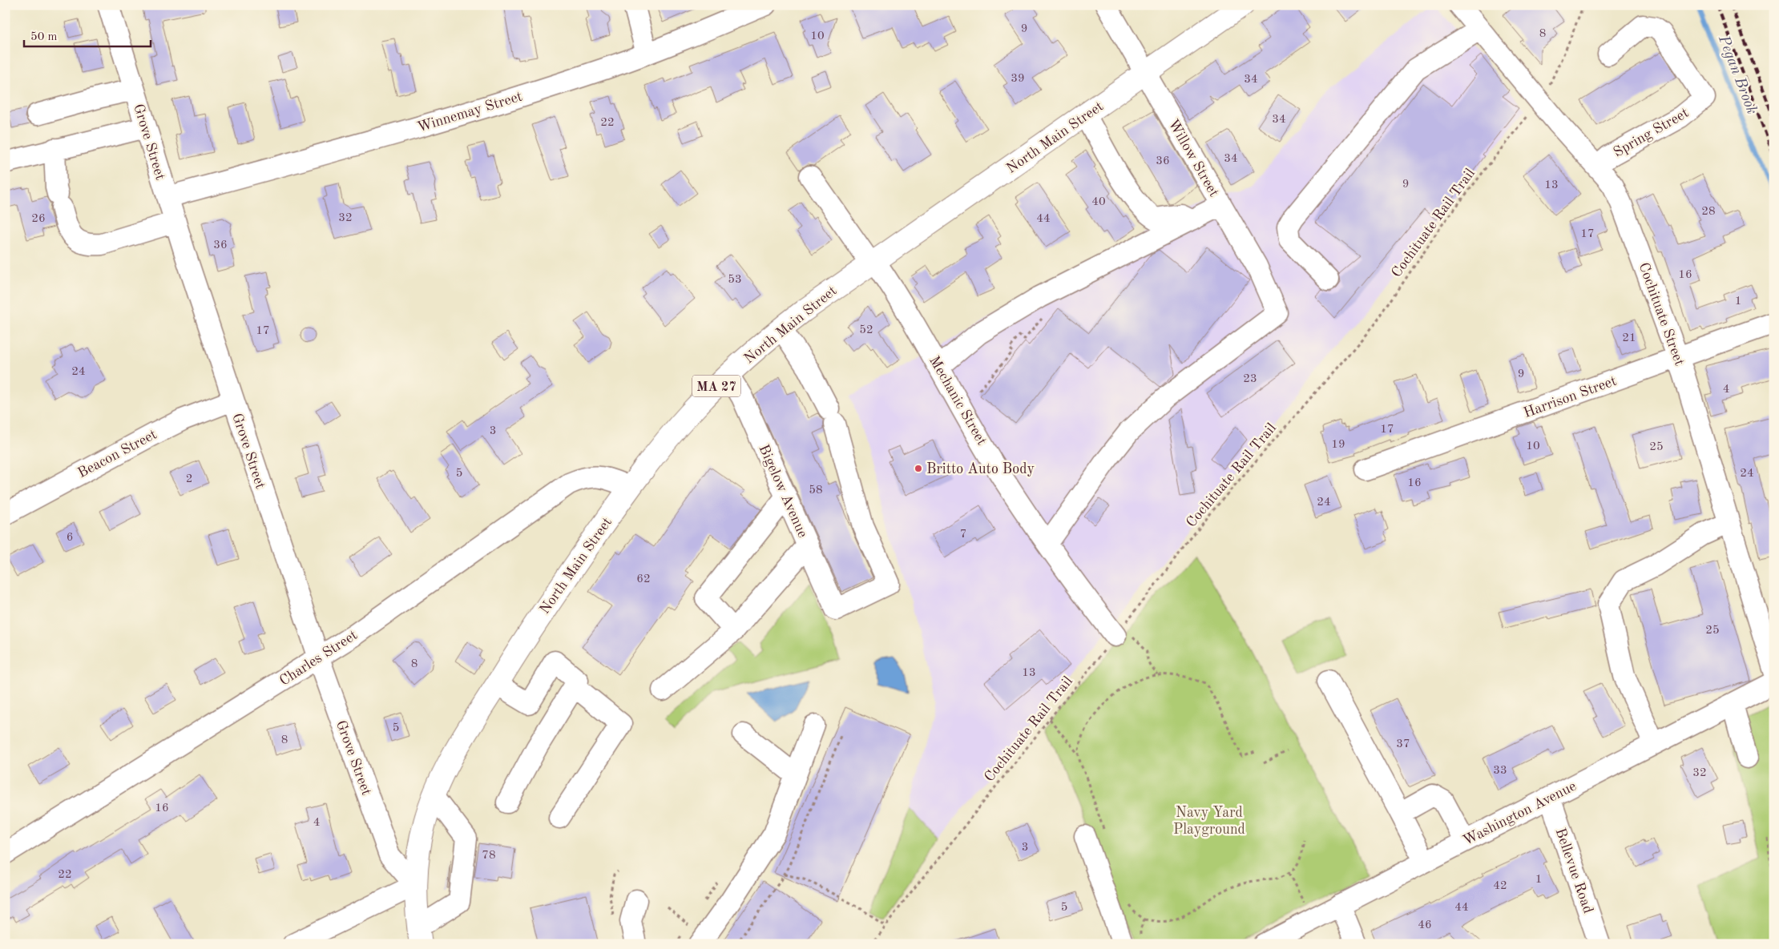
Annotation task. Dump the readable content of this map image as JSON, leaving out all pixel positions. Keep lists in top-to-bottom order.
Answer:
{
  "streets": {
    "main road": ["North Main Street", "MA 27"],
    "street": [
      "Winnemay Street",
      "Spring Street",
      "Grove Street",
      "Willow Street",
      "Cochituate Street",
      "Harrison Street",
      "Mechanic Street",
      "Beacon Street",
      "Bigelow Avenue",
      "Charles Street",
      "Washington Avenue",
      "Bellevue Road"
    ],
    "path": ["Cochituate Rail Trail"]
  },
  "crossings": [
    ["Winnemay Street", "Grove Street"],
    ["Spring Street", "Cochituate Street"],
    ["North Main Street", "Grove Street"],
    ["North Main Street", "Willow Street"],
    ["North Main Street", "Mechanic Street"],
    ["North Main Street", "Bigelow Avenue"],
    ["North Main Street", "Charles Street"],
    ["Grove Street", "Beacon Street"],
    ["Grove Street", "Charles Street"],
    ["Willow Street", "Mechanic Street"],
    ["Cochituate Rail Trail", "Mechanic Street"],
    ["Cochituate Street", "Harrison Street"],
    ["Washington Avenue", "Bellevue Road"]
  ],
  "water": ["Pegan Brook"],
  "parks": ["Navy Yard Playground"],
  "places": ["Britto Auto Body"],
  "house_numbers": [
    "9",
    "8",
    "10",
    "39",
    "34",
    "34",
    "22",
    "34",
    "36",
    "9",
    "13",
    "40",
    "28",
    "32",
    "26",
    "44",
    "17",
    "36",
    "16",
    "53",
    "1",
    "52",
    "17",
    "21",
    "24",
    "9",
    "23",
    "4",
    "17",
    "3",
    "19",
    "10",
    "25",
    "5",
    "24",
    "2",
    "16",
    "58",
    "24",
    "7",
    "6",
    "62",
    "25",
    "8",
    "13",
    "5",
    "8",
    "37",
    "33",
    "32",
    "16",
    "4",
    "3",
    "78",
    "22",
    "1",
    "42",
    "5",
    "44",
    "46"
  ],
  "scale_bar": "50 m"
}
